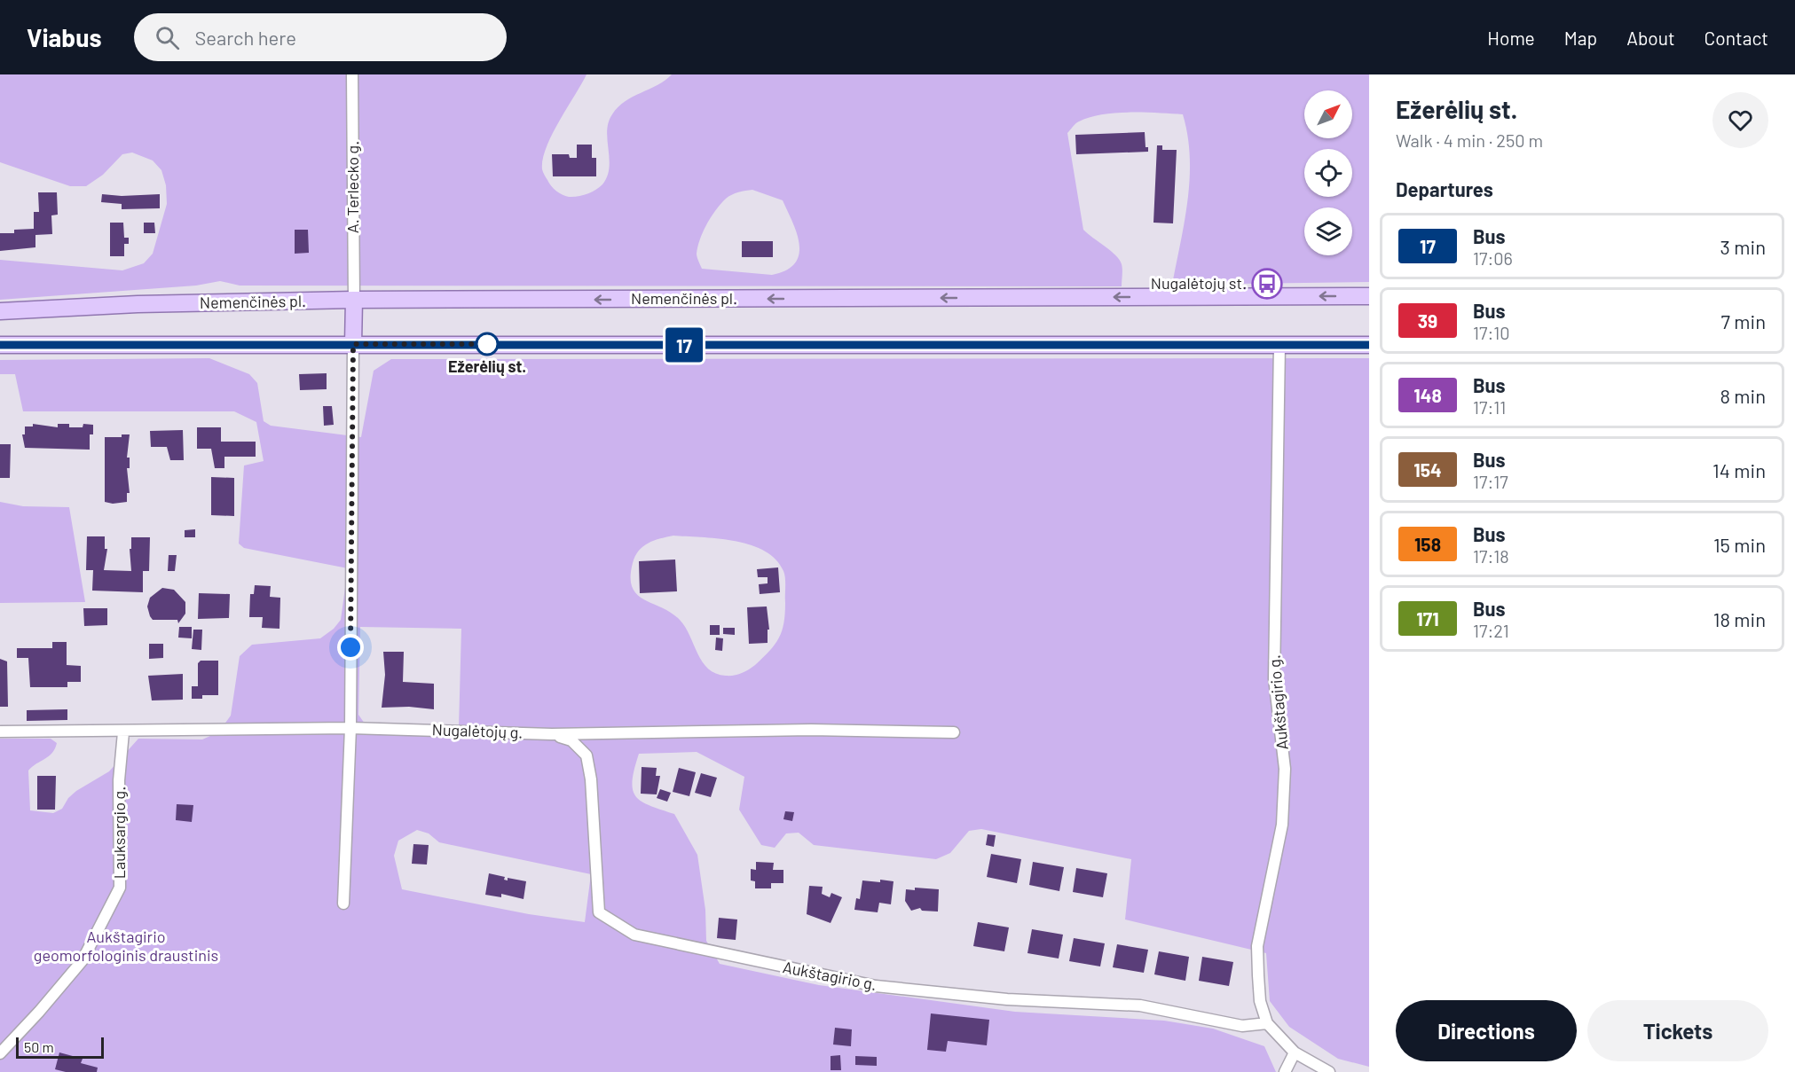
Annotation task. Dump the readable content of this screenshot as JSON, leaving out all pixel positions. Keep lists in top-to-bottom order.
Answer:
{
  "streets": {
    "main road": ["Nemenčinės pl."],
    "street": [
      "A. Terlecko g.",
      "Aukštagirio g.",
      "Nugalėtojų g.",
      "Lauksargio g."
    ]
  },
  "crossings": [
    ["A. Terlecko g.", "Nemenčinės pl."],
    ["Aukštagirio g.", "Nugalėtojų g."],
    ["Nugalėtojų g.", "Lauksargio g."]
  ],
  "parks": ["Aukštagirio geomorfologinis draustinis"],
  "places": {
    "bus stop": ["Nugalėtojų st."],
    "other": ["Ežerėlių st."]
  },
  "lines": ["bus line 17"],
  "scale_bar": "50 m",
  "north": "top right",
  "page": {
    "header": "Viabus",
    "search": "Search here",
    "nav": [
      "Home",
      "Map",
      "About",
      "Contact"
    ],
    "on_map": "17",
    "heading": [
      ["Ežerėlių st.", "Walk · 4 min · 250 m"],
      "Departures"
    ],
    "list": [
      {
        "mark": "17",
        "name": "Bus",
        "note": "17:06",
        "value": "3 min"
      },
      {
        "mark": "39",
        "name": "Bus",
        "note": "17:10",
        "value": "7 min"
      },
      {
        "mark": "148",
        "name": "Bus",
        "note": "17:11",
        "value": "8 min"
      },
      {
        "mark": "154",
        "name": "Bus",
        "note": "17:17",
        "value": "14 min"
      },
      {
        "mark": "158",
        "name": "Bus",
        "note": "17:18",
        "value": "15 min"
      },
      {
        "mark": "171",
        "name": "Bus",
        "note": "17:21",
        "value": "18 min"
      }
    ],
    "buttons": ["Directions", "Tickets"],
    "scale": "50 m"
  }
}
